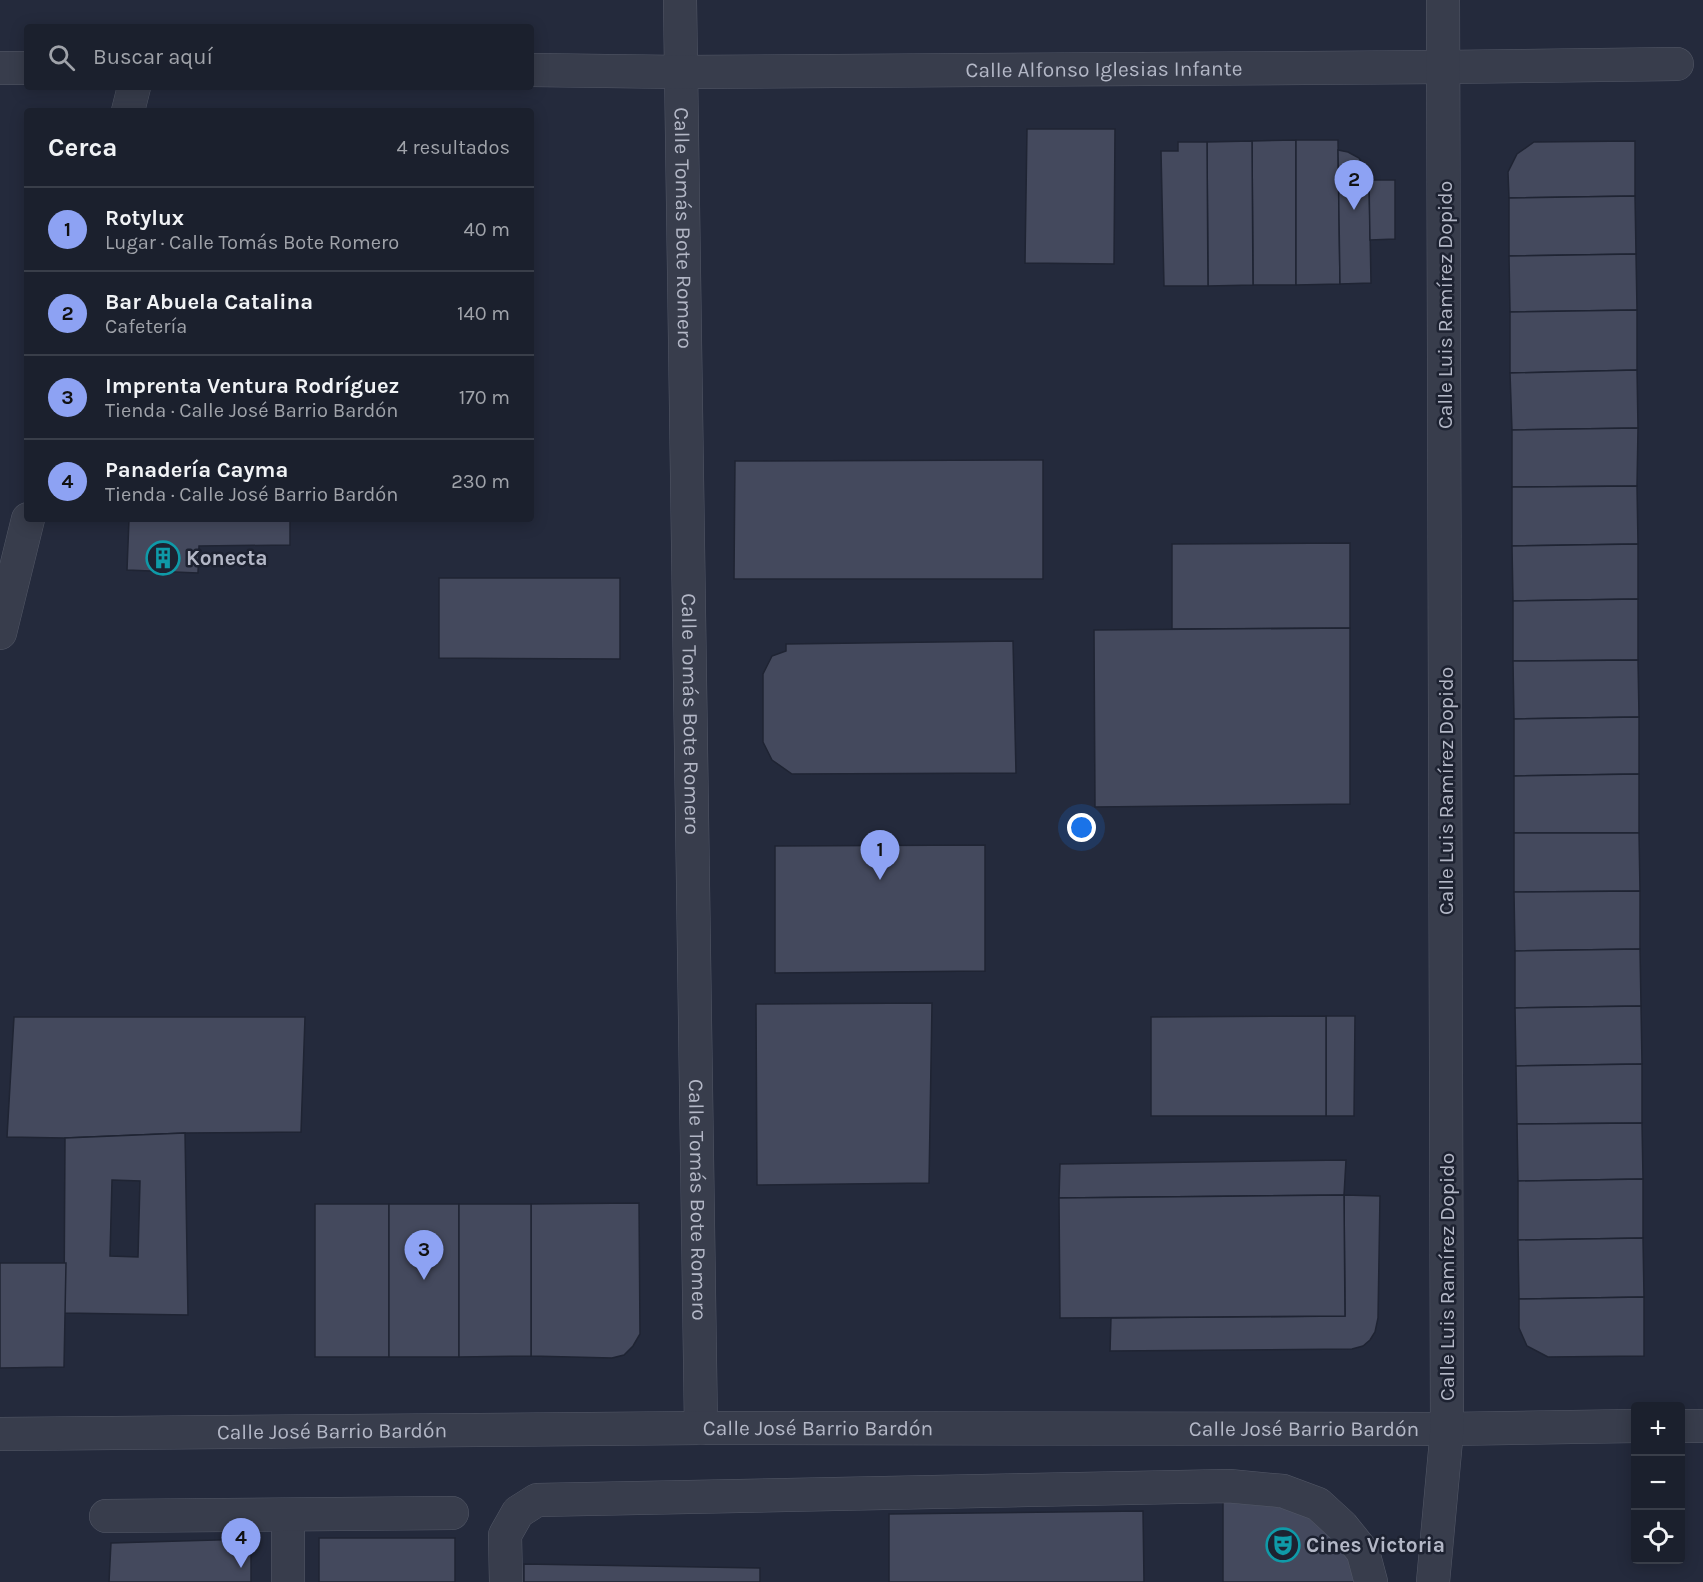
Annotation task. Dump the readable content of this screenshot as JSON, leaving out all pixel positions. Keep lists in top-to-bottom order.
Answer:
{
  "streets": {
    "street": [
      "Calle Alfonso Iglesias Infante",
      "Calle Tomás Bote Romero",
      "Calle Luis Ramírez Dopido",
      "Calle José Barrio Bardón"
    ]
  },
  "crossings": [
    ["Calle Alfonso Iglesias Infante", "Calle Tomás Bote Romero"],
    ["Calle Alfonso Iglesias Infante", "Calle Luis Ramírez Dopido"],
    ["Calle Tomás Bote Romero", "Calle José Barrio Bardón"],
    ["Calle Luis Ramírez Dopido", "Calle José Barrio Bardón"]
  ],
  "places": {
    "building": ["Konecta"],
    "theatre": ["Cines Victoria"]
  },
  "page": {
    "search": "Buscar aquí",
    "heading": ["Cerca", "4 resultados"],
    "pins": [
      "2",
      "1",
      "3",
      "4"
    ],
    "list": [
      {
        "mark": "1",
        "name": "Rotylux",
        "note": "Lugar · Calle Tomás Bote Romero",
        "value": "40 m"
      },
      {
        "mark": "2",
        "name": "Bar Abuela Catalina",
        "note": "Cafetería",
        "value": "140 m"
      },
      {
        "mark": "3",
        "name": "Imprenta Ventura Rodríguez",
        "note": "Tienda · Calle José Barrio Bardón",
        "value": "170 m"
      },
      {
        "mark": "4",
        "name": "Panadería Cayma",
        "note": "Tienda · Calle José Barrio Bardón",
        "value": "230 m"
      }
    ],
    "map_buttons": ["+", "−"]
  }
}
